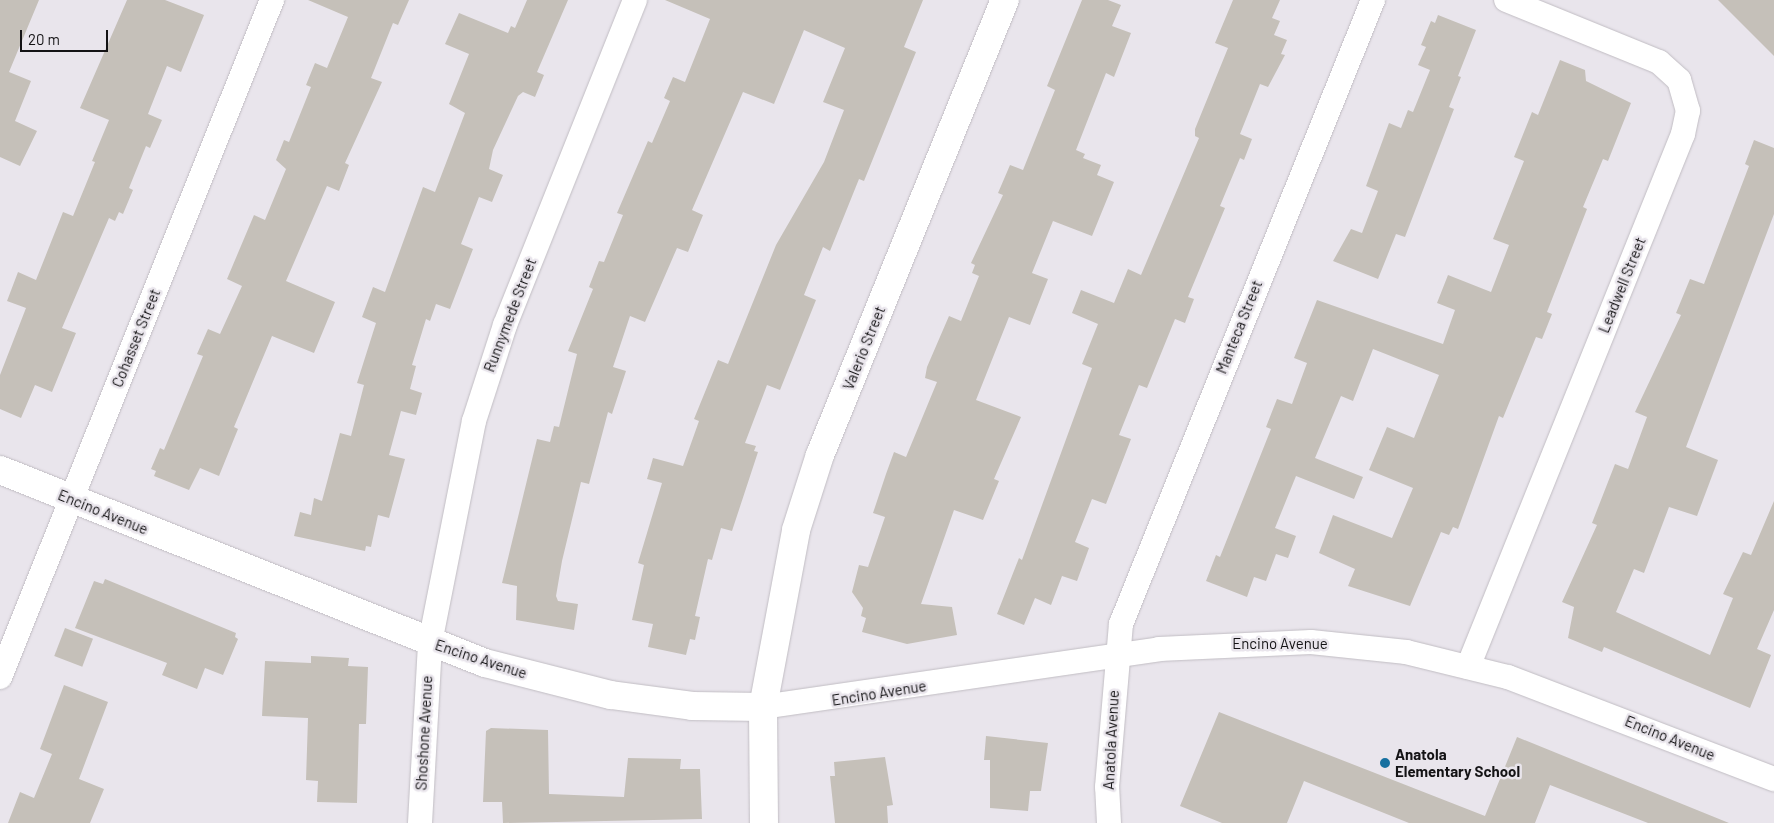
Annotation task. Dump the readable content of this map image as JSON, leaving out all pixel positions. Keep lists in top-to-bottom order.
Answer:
{
  "streets": {
    "street": [
      "Leadwell Street",
      "Runnymede Street",
      "Manteca Street",
      "Cohasset Street",
      "Valerio Street",
      "Encino Avenue",
      "Shoshone Avenue",
      "Anatola Avenue"
    ]
  },
  "crossings": [
    ["Leadwell Street", "Encino Avenue"],
    ["Runnymede Street", "Encino Avenue"],
    ["Runnymede Street", "Shoshone Avenue"],
    ["Manteca Street", "Encino Avenue"],
    ["Manteca Street", "Anatola Avenue"],
    ["Cohasset Street", "Encino Avenue"],
    ["Valerio Street", "Encino Avenue"],
    ["Encino Avenue", "Shoshone Avenue"],
    ["Encino Avenue", "Anatola Avenue"]
  ],
  "places": ["Anatola Elementary School"],
  "scale_bar": "20 m"
}
